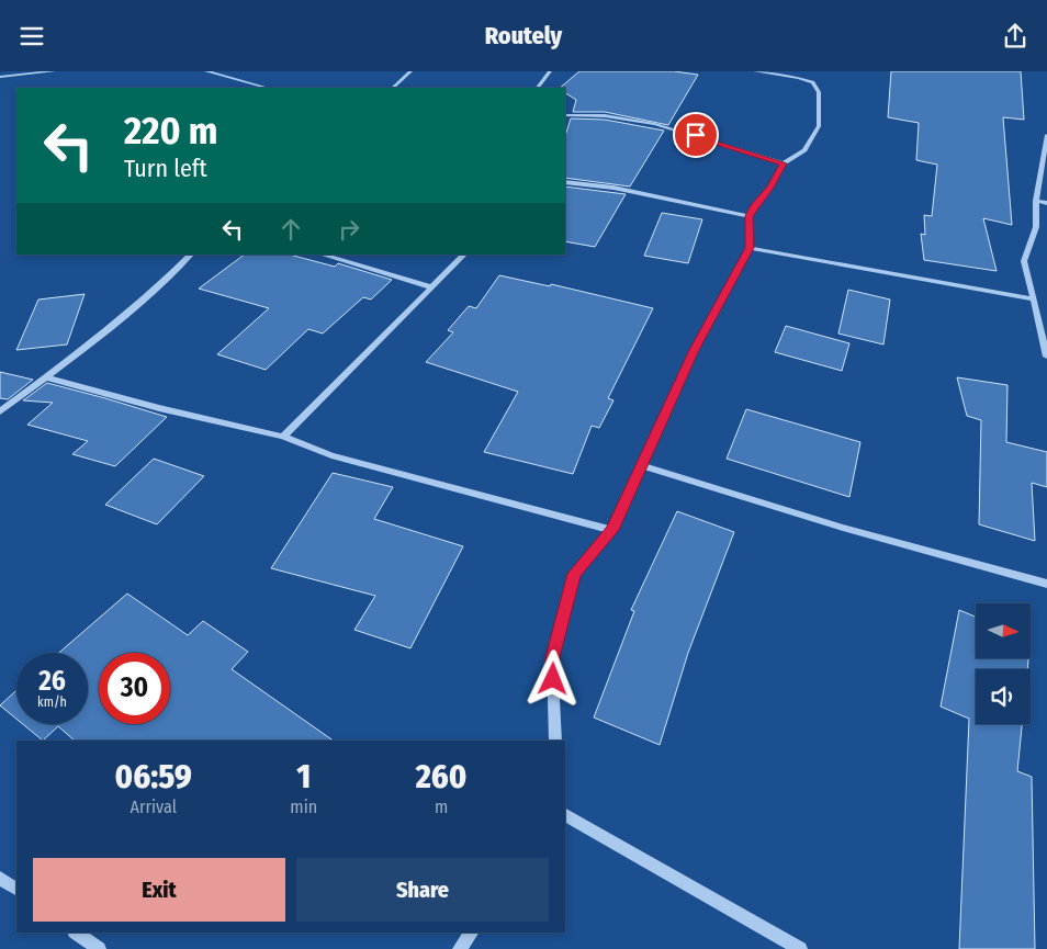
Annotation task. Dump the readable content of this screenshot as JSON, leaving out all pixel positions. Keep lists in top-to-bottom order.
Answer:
{
  "north": "right",
  "page": {
    "header": "Routely",
    "turn": ["220 m", "Turn left"],
    "speed": "26 km/h",
    "limit": "30",
    "eta": [
      "06:59",
      "Arrival",
      "1",
      "min",
      "260",
      "m"
    ],
    "buttons": ["Exit", "Share"]
  }
}
